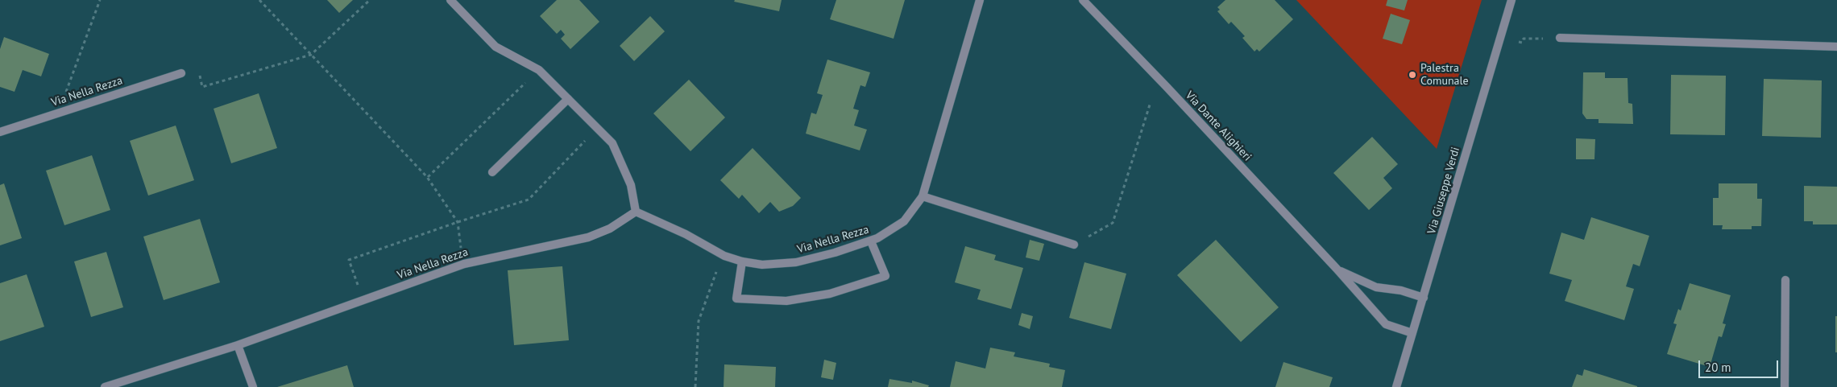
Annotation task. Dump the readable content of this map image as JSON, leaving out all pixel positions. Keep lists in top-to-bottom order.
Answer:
{
  "streets": {
    "street": ["Via Nella Rezza", "Via Dante Alighieri", "Via Giuseppe Verdi"]
  },
  "crossings": [
    ["Via Dante Alighieri", "Via Giuseppe Verdi"]
  ],
  "places": ["Palestra Comunale"],
  "scale_bar": "20 m"
}
